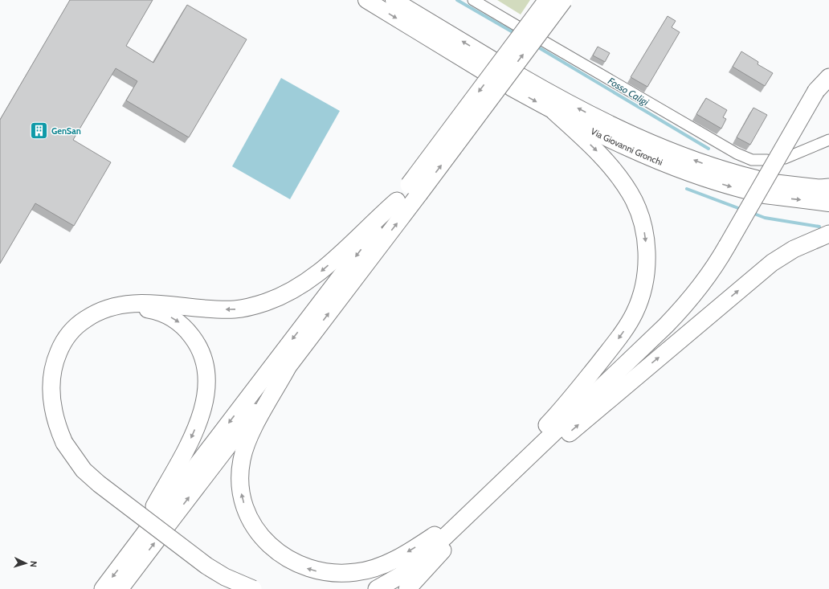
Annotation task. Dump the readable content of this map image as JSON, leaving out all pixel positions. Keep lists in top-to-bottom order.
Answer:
{
  "streets": {
    "main road": ["Via Giovanni Gronchi"]
  },
  "water": ["Fosso Caligi"],
  "places": {
    "building": ["GenSan"]
  },
  "north": "right"
}
